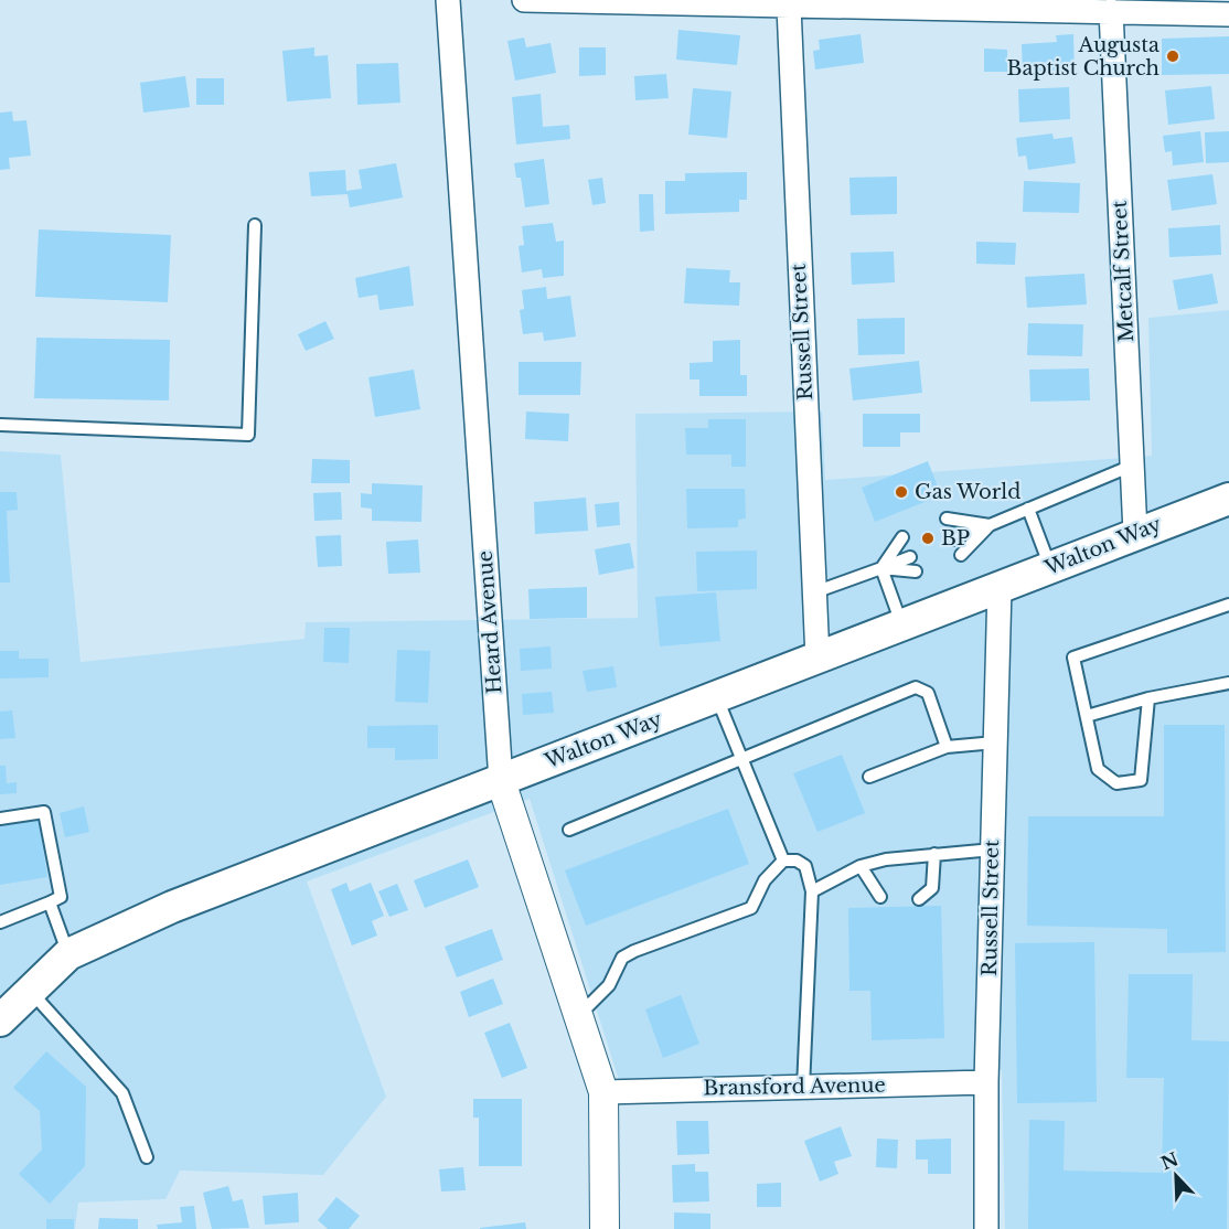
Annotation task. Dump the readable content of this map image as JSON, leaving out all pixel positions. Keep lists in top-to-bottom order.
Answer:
{
  "streets": {
    "main road": ["Walton Way"],
    "street": [
      "Metcalf Street",
      "Russell Street",
      "Heard Avenue",
      "Bransford Avenue"
    ]
  },
  "crossings": [
    ["Metcalf Street", "Walton Way"],
    ["Russell Street", "Walton Way"],
    ["Russell Street", "Bransford Avenue"],
    ["Walton Way", "Heard Avenue"],
    ["Heard Avenue", "Bransford Avenue"]
  ],
  "places": ["Augusta Baptist Church", "Gas World", "BP"],
  "north": "top left"
}
